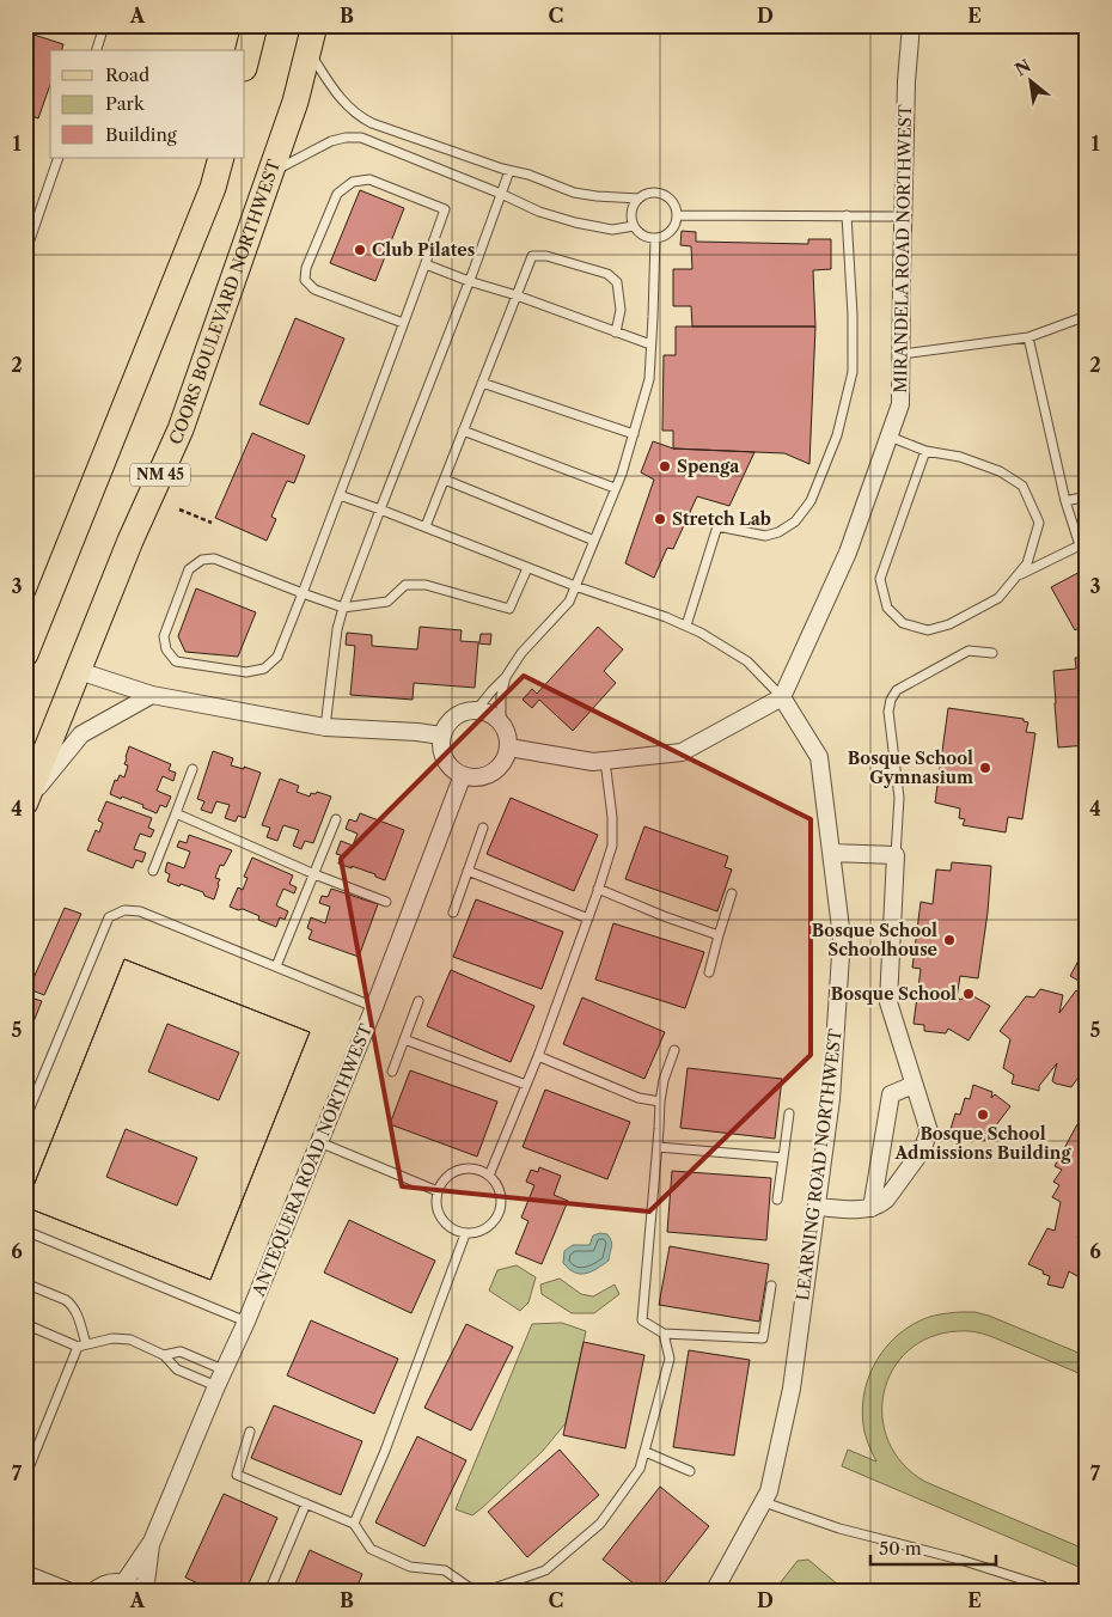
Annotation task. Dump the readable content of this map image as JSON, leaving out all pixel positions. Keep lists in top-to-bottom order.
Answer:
{
  "streets": {
    "main road": ["COORS BOULEVARD NORTHWEST", "NM 45"],
    "street": ["MIRANDELA ROAD NORTHWEST", "ANTEQUERA ROAD NORTHWEST", "LEARNING ROAD NORTHWEST"]
  },
  "crossings": [
    ["MIRANDELA ROAD NORTHWEST", "LEARNING ROAD NORTHWEST"]
  ],
  "places": [
    "Club Pilates",
    "Spenga",
    "Stretch Lab",
    "Bosque School Gymnasium",
    "Bosque School Schoolhouse",
    "Bosque School",
    "Bosque School Admissions Building"
  ],
  "legend": ["Road", "Park", "Building"],
  "scale_bar": "50 m",
  "north": "top left",
  "grid": {
    "columns": [
      "A",
      "B",
      "C",
      "D",
      "E"
    ],
    "rows": [
      "1",
      "2",
      "3",
      "4",
      "5",
      "6",
      "7"
    ]
  }
}
